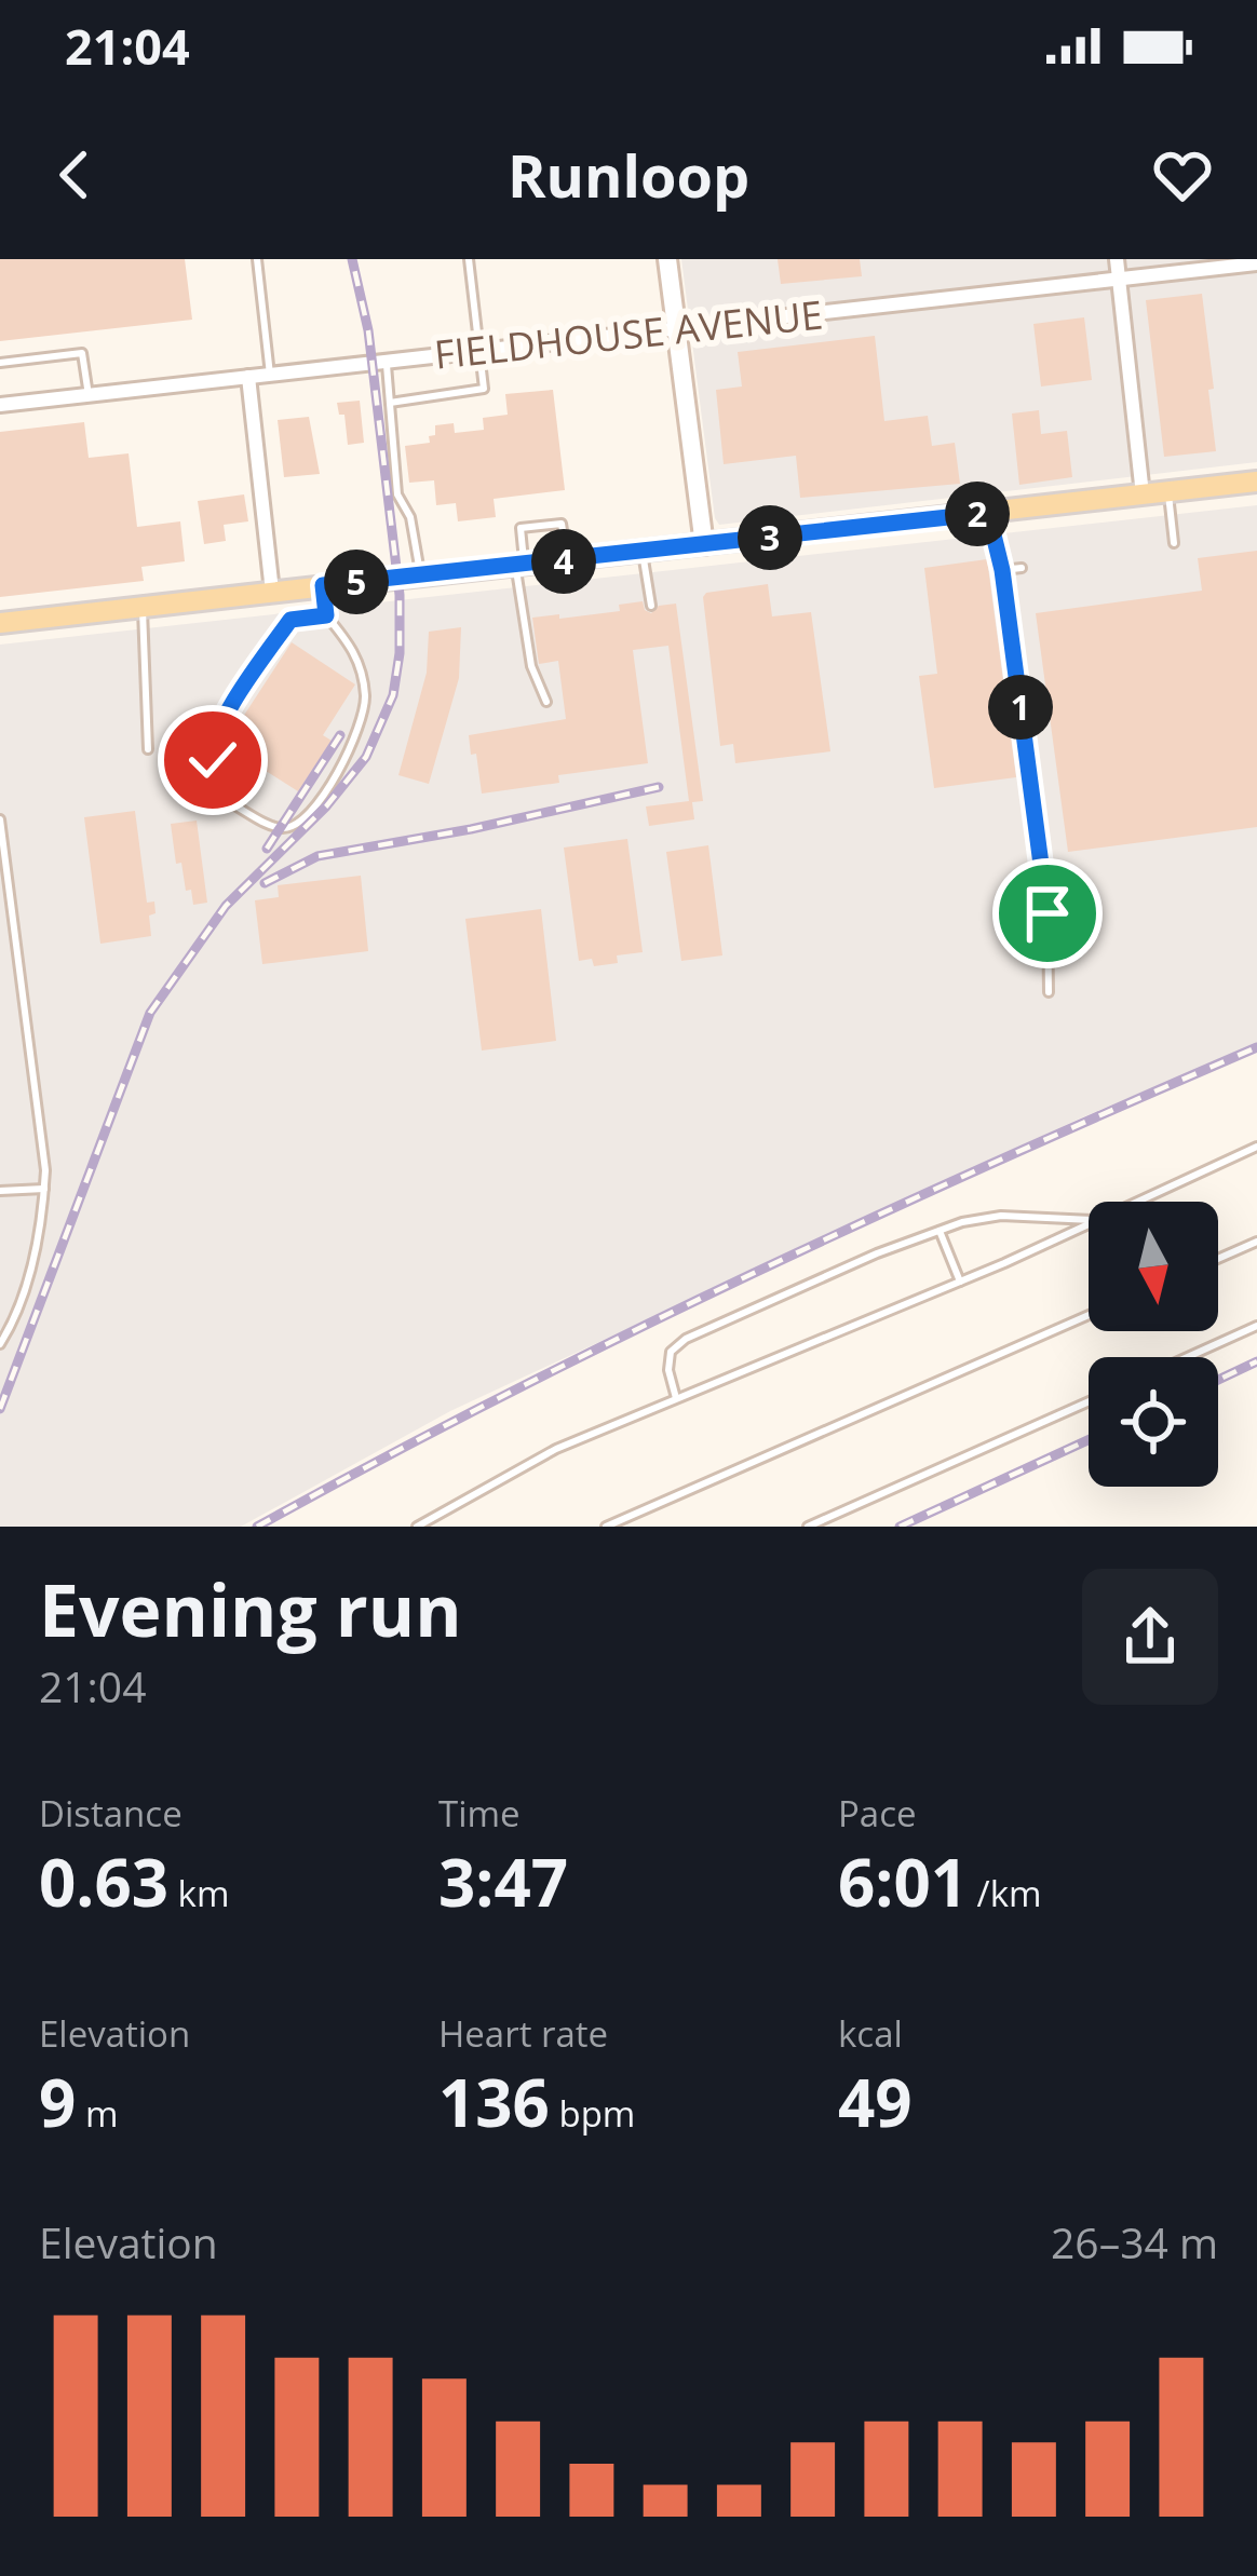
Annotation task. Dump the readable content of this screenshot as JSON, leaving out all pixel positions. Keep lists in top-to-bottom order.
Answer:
{
  "streets": {
    "street": ["FIELDHOUSE AVENUE"]
  },
  "north": "bottom",
  "page": {
    "status": "21:04",
    "header": "Runloop",
    "pins": [
      "2",
      "3",
      "4",
      "5",
      "1"
    ],
    "heading": ["Evening run", "21:04"],
    "stats": [
      ["Distance", "0.63 km"],
      ["Time", "3:47"],
      ["Pace", "6:01 /km"],
      ["Elevation", "9 m"],
      ["Heart rate", "136 bpm"],
      ["kcal", "49"]
    ],
    "chart": ["Elevation", "26–34 m"]
  }
}
